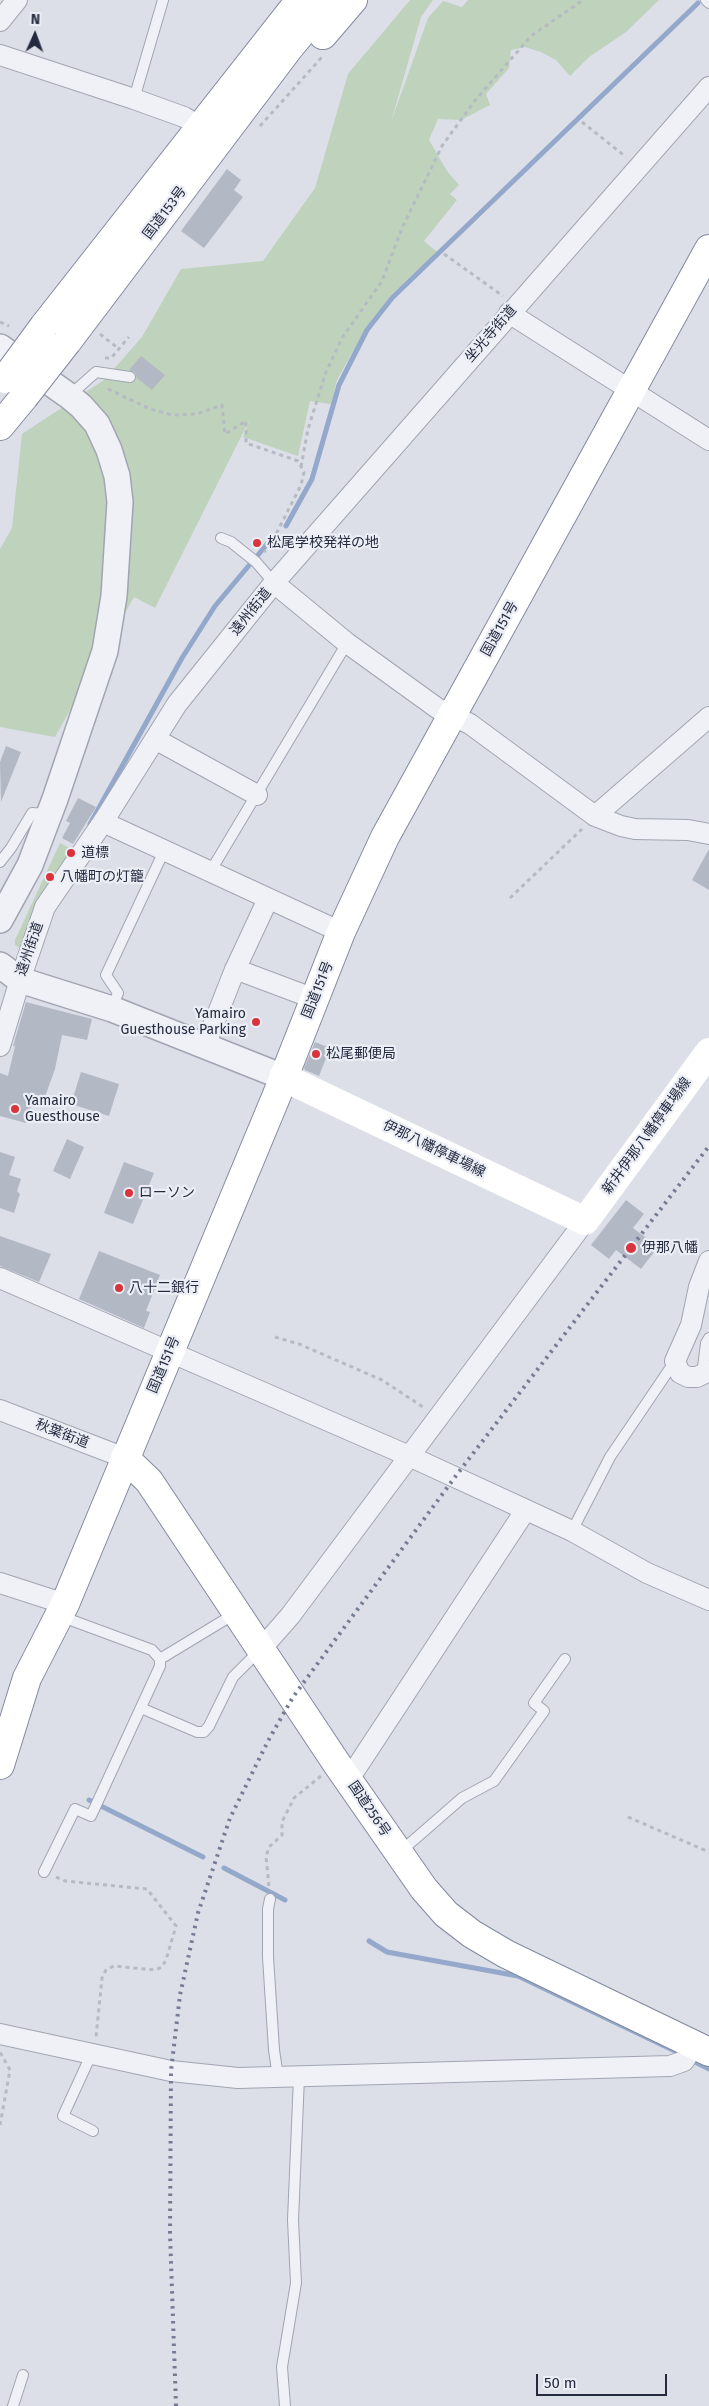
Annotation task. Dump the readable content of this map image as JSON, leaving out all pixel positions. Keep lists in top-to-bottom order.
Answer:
{
  "streets": {
    "main road": [
      "国道153号",
      "国道151号",
      "新井伊那八幡停車場線",
      "伊那八幡停車場線",
      "国道256号"
    ],
    "street": ["坐光寺街道", "遠州街道", "秋葉街道"]
  },
  "crossings": [
    ["坐光寺街道", "遠州街道"],
    ["国道151号", "伊那八幡停車場線"],
    ["国道151号", "秋葉街道"],
    ["国道151号", "国道256号"],
    ["新井伊那八幡停車場線", "伊那八幡停車場線"],
    ["秋葉街道", "国道256号"]
  ],
  "places": [
    "松尾学校発祥の地",
    "道標",
    "八幡町の灯籠",
    "Yamairo Guesthouse Parking",
    "松尾郵便局",
    "Yamairo Guesthouse",
    "ローソン",
    "伊那八幡",
    "八十二銀行"
  ],
  "scale_bar": "50 m",
  "north": "top"
}
